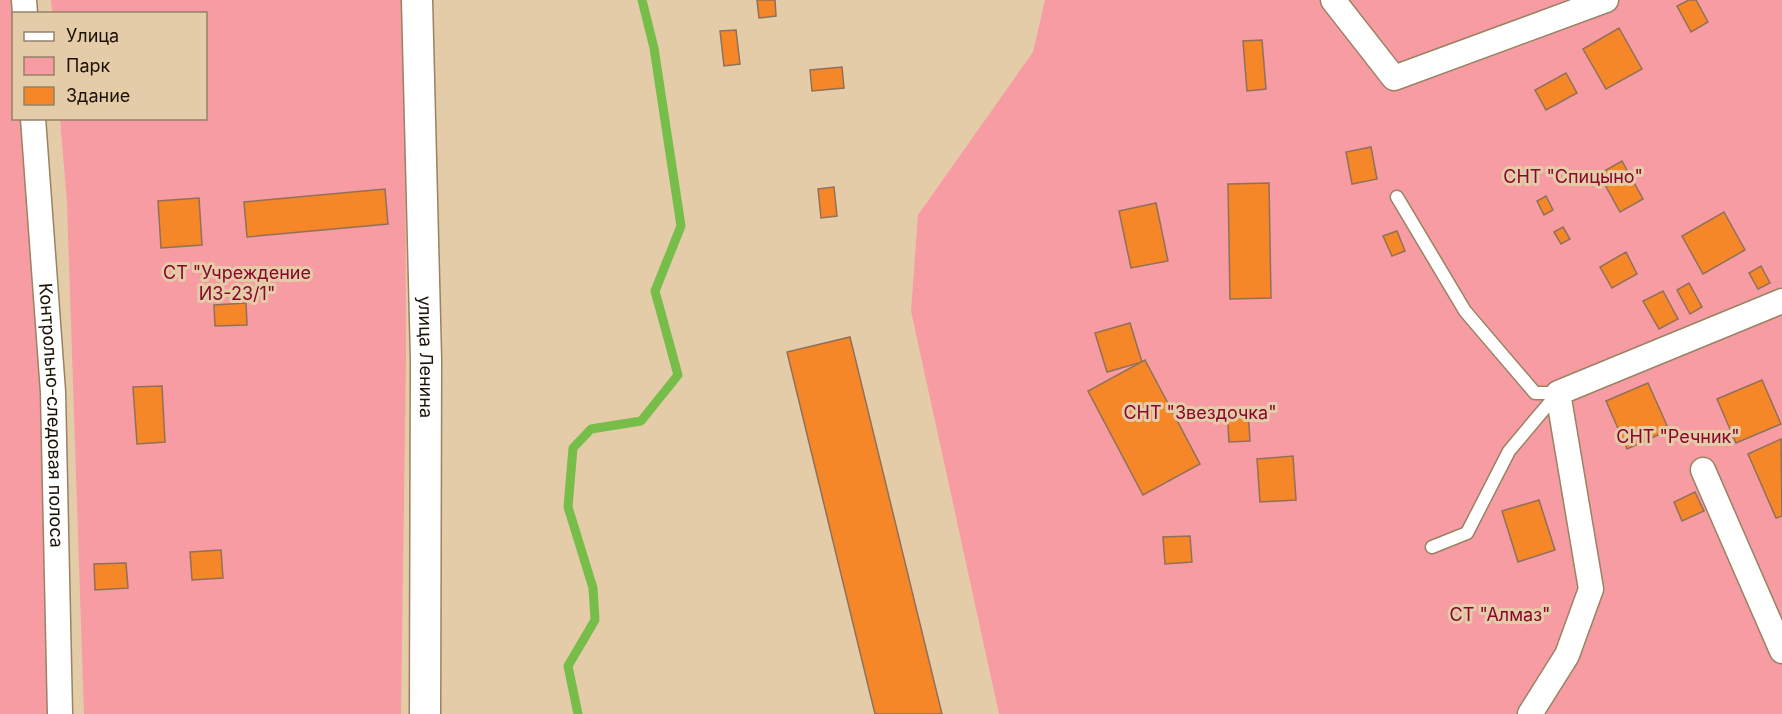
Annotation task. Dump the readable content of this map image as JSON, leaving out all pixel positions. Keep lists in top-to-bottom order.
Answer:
{
  "streets": {
    "street": ["улица Ленина", "Контрольно-следовая полоса"]
  },
  "parks": [
    "СНТ \"Спицыно\"",
    "СТ \"Учреждение ИЗ-23/1\"",
    "СНТ \"Звездочка\"",
    "СНТ \"Речник\"",
    "СТ \"Алмаз\""
  ],
  "legend": ["Улица", "Парк", "Здание"]
}
